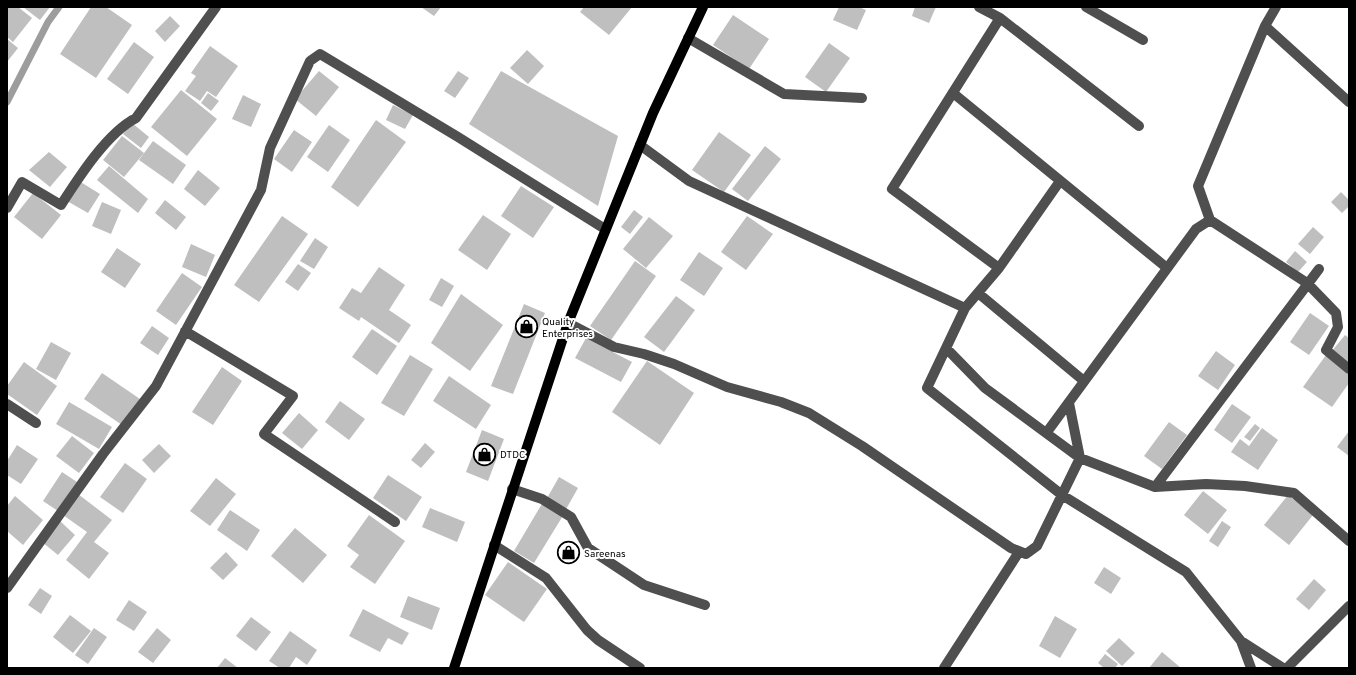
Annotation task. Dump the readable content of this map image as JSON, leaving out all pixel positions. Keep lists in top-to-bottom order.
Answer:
{
  "places": {
    "shop": ["Quality Enterprises", "DTDC", "Sareenas"]
  }
}
